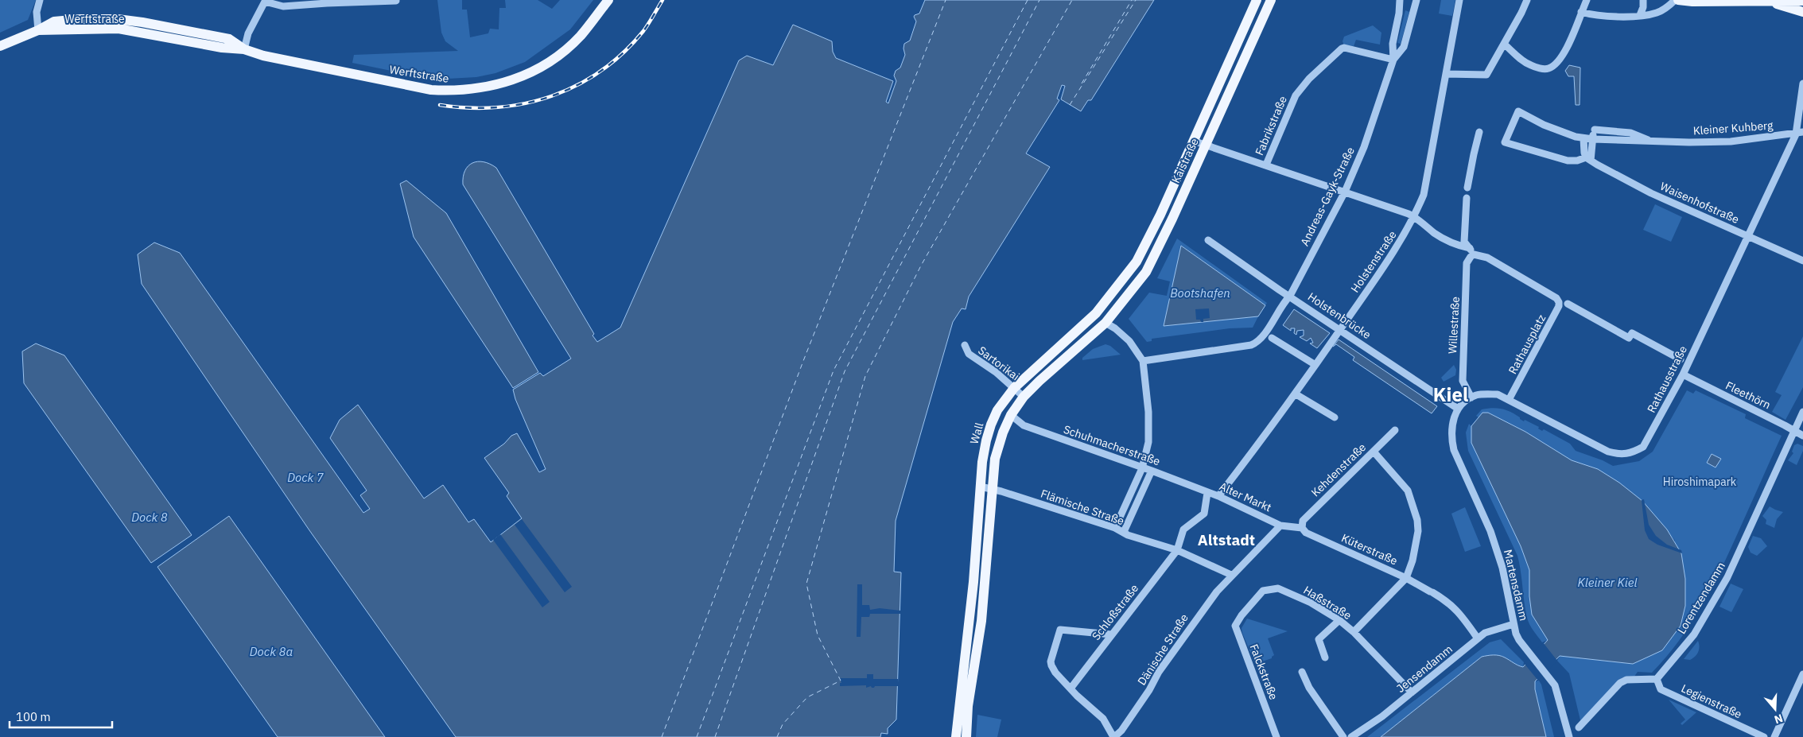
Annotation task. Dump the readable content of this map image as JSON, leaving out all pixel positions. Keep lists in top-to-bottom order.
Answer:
{
  "streets": {
    "main road": ["Werftstraße", "Kaistraße", "Wall"],
    "street": [
      "Fabrikstraße",
      "Kleiner Kuhberg",
      "Andreas-Gayk-Straße",
      "Waisenhofstraße",
      "Holstenstraße",
      "Holstenbrücke",
      "Willestraße",
      "Rathausplatz",
      "Sartorikai",
      "Rathausstraße",
      "Fleethörn",
      "Schuhmacherstraße",
      "Kehdenstraße",
      "Alter Markt",
      "Flämische Straße",
      "Küterstraße",
      "Martensdamm",
      "Lorentzendamm",
      "Haßstraße",
      "Schloßstraße",
      "Dänische Straße",
      "Jensendamm",
      "Falckstraße",
      "Legienstraße"
    ]
  },
  "crossings": [
    ["Fabrikstraße", "Andreas-Gayk-Straße"],
    ["Kleiner Kuhberg", "Waisenhofstraße"],
    ["Kleiner Kuhberg", "Rathausstraße"],
    ["Kaistraße", "Wall"],
    ["Andreas-Gayk-Straße", "Holstenbrücke"],
    ["Waisenhofstraße", "Rathausstraße"],
    ["Holstenstraße", "Holstenbrücke"],
    ["Holstenstraße", "Alter Markt"],
    ["Holstenbrücke", "Martensdamm"],
    ["Willestraße", "Rathausplatz"],
    ["Willestraße", "Rathausstraße"],
    ["Rathausplatz", "Rathausstraße"],
    ["Sartorikai", "Wall"],
    ["Rathausstraße", "Fleethörn"],
    ["Fleethörn", "Lorentzendamm"],
    ["Wall", "Flämische Straße"],
    ["Schuhmacherstraße", "Alter Markt"],
    ["Kehdenstraße", "Alter Markt"],
    ["Kehdenstraße", "Küterstraße"],
    ["Alter Markt", "Flämische Straße"],
    ["Alter Markt", "Küterstraße"],
    ["Alter Markt", "Schloßstraße"],
    ["Flämische Straße", "Schloßstraße"],
    ["Küterstraße", "Jensendamm"],
    ["Martensdamm", "Jensendamm"],
    ["Lorentzendamm", "Legienstraße"],
    ["Haßstraße", "Jensendamm"],
    ["Haßstraße", "Falckstraße"]
  ],
  "districts": ["Kiel", "Altstadt"],
  "water": [
    "Bootshafen",
    "Dock 7",
    "Dock 8",
    "Kleiner Kiel",
    "Dock 8a"
  ],
  "parks": ["Hiroshimapark"],
  "scale_bar": "100 m",
  "north": "bottom"
}
